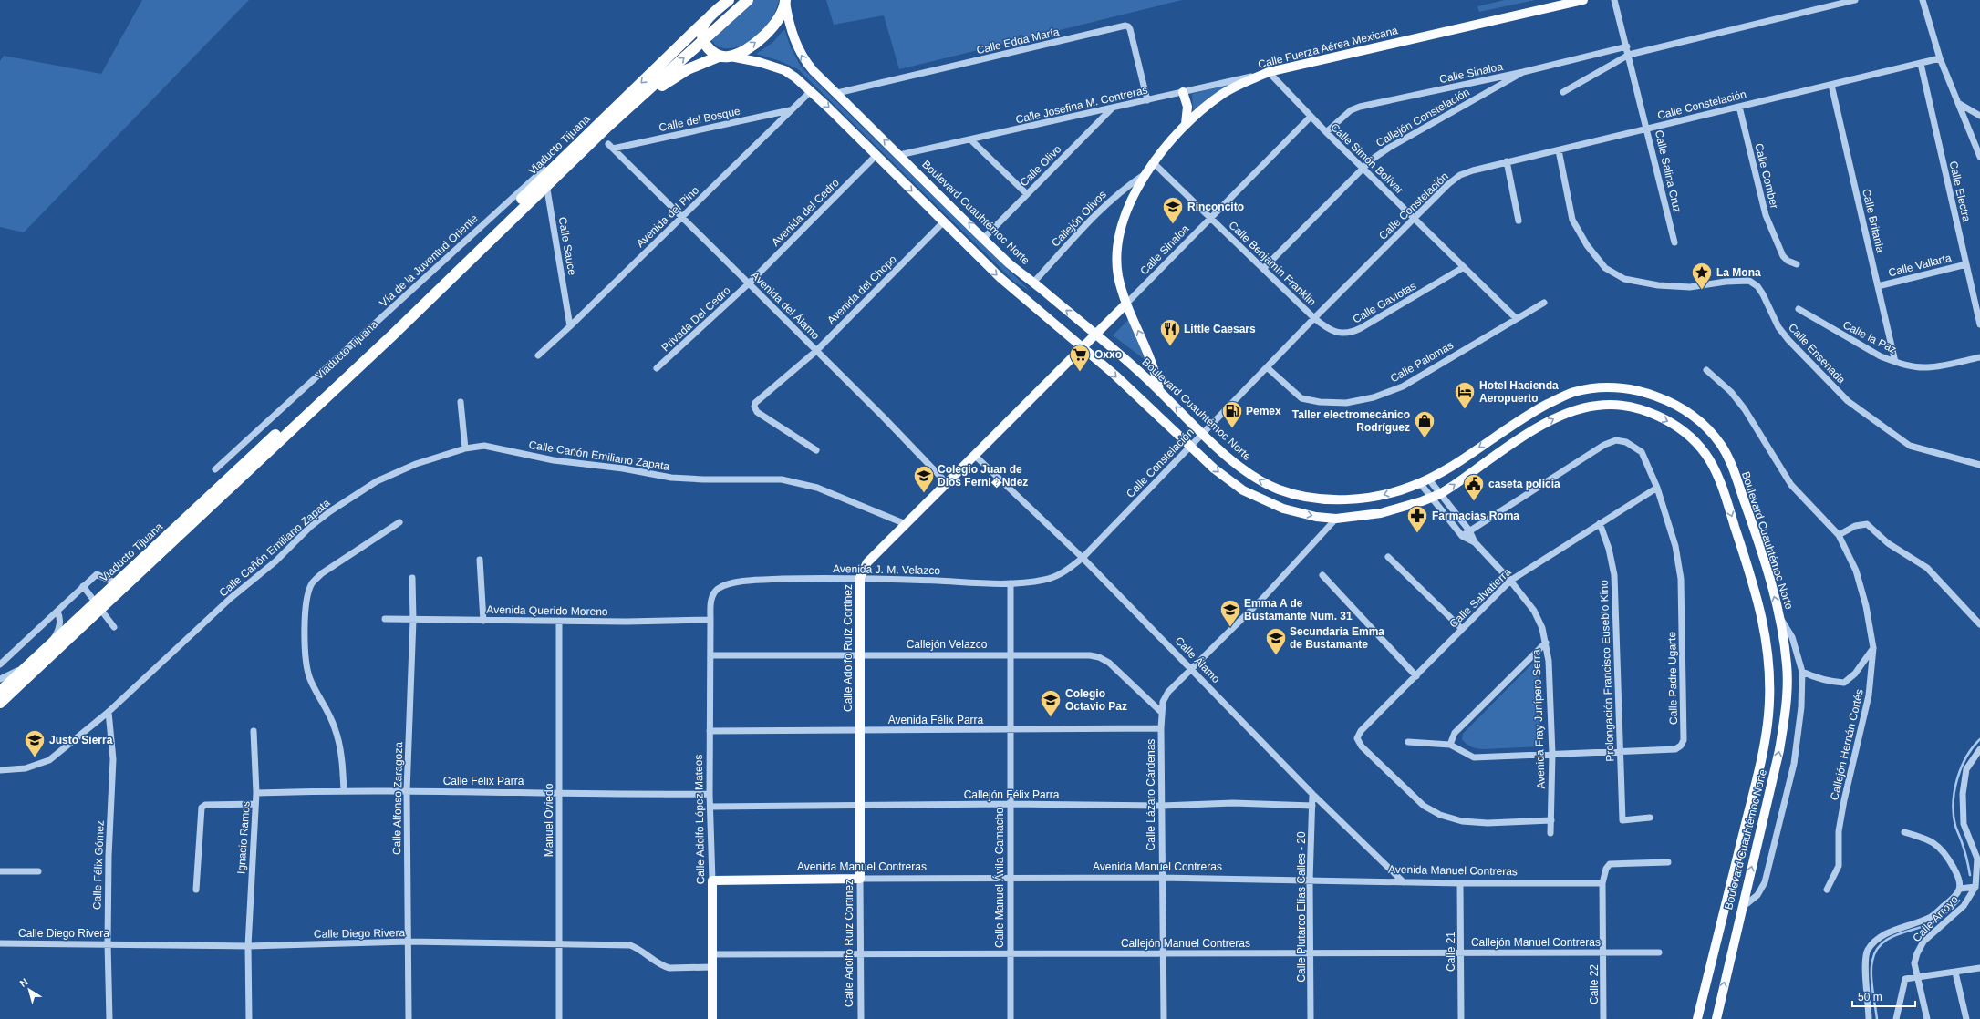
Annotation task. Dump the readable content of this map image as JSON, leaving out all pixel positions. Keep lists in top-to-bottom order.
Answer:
{
  "streets": {
    "highway": ["Viaducto Tijuana"],
    "main road": [
      "Calle Fuerza Aérea Mexicana",
      "Boulevard Cuauhtémoc Norte",
      "Calle Adolfo Ruíz Cortinez",
      "Calle Adolfo López Mateos",
      "Avenida Manuel Contreras"
    ],
    "street": [
      "Calle Edda María",
      "Calle Sinaloa",
      "Calle Josefina M. Contreras",
      "Calle Constelación",
      "Callejón Constelación",
      "Calle del Bosque",
      "Calle Simón Bolívar",
      "Calle Olivo",
      "Calle Salina Cruz",
      "Calle Comber",
      "Calle Electra",
      "Avenida del Cedro",
      "Avenida del Pino",
      "Callejón Olivos",
      "Calle Britania",
      "Calle Sauce",
      "Vía de la Juventud Oriente",
      "Calle Benjamín Franklin",
      "Calle Vallarta",
      "Avenida del Chopo",
      "Calle Gaviotas",
      "Avenida del Álamo",
      "Privada Del Cedro",
      "Calle la Paz",
      "Calle Ensenada",
      "Calle Palomas",
      "Calle Cañón Emiliano Zapata",
      "Avenida J. M. Velazco",
      "Calle Salvatierra",
      "Avenida Querido Moreno",
      "Callejón Velazco",
      "Calle Álamo",
      "Prolongación Francisco Eusebio Kino",
      "Calle Padre Ugarte",
      "Avenida Fray Junípero Serra",
      "Avenida Félix Parra",
      "Callejón Hernán Cortés",
      "Calle Félix Parra",
      "Callejón Félix Parra",
      "Calle Lázaro Cárdenas",
      "Calle Alfonso Zaragoza",
      "Manuel Oviedo",
      "Ignacio Ramos",
      "Calle Félix Gómez",
      "Calle Manuel Ávila Camacho",
      "Calle Plutarco Elías Calles - 20",
      "Calle Arroyo",
      "Calle Diego Rivera",
      "Callejón Manuel Contreras",
      "Calle 21",
      "Calle 22"
    ]
  },
  "crossings": [
    ["Calle Edda María", "Calle Josefina M. Contreras"],
    ["Calle Edda María", "Boulevard Cuauhtémoc Norte"],
    ["Calle Fuerza Aérea Mexicana", "Calle Sinaloa"],
    ["Calle Fuerza Aérea Mexicana", "Calle Josefina M. Contreras"],
    ["Calle Fuerza Aérea Mexicana", "Calle Simón Bolívar"],
    ["Calle Fuerza Aérea Mexicana", "Boulevard Cuauhtémoc Norte"],
    ["Calle Fuerza Aérea Mexicana", "Callejón Olivos"],
    ["Calle Fuerza Aérea Mexicana", "Calle Benjamín Franklin"],
    ["Calle Fuerza Aérea Mexicana", "Calle Adolfo Ruíz Cortinez"],
    ["Calle Sinaloa", "Callejón Constelación"],
    ["Calle Sinaloa", "Calle Simón Bolívar"],
    ["Calle Sinaloa", "Calle Salina Cruz"],
    ["Calle Sinaloa", "Calle Benjamín Franklin"],
    ["Calle Sinaloa", "Calle Adolfo Ruíz Cortinez"],
    ["Calle Josefina M. Contreras", "Calle Simón Bolívar"],
    ["Calle Josefina M. Contreras", "Calle Olivo"],
    ["Calle Josefina M. Contreras", "Boulevard Cuauhtémoc Norte"],
    ["Calle Constelación", "Calle Simón Bolívar"],
    ["Calle Constelación", "Calle Salina Cruz"],
    ["Calle Constelación", "Calle Comber"],
    ["Calle Constelación", "Calle Electra"],
    ["Calle Constelación", "Boulevard Cuauhtémoc Norte"],
    ["Calle Constelación", "Calle Britania"],
    ["Calle Constelación", "Calle Benjamín Franklin"],
    ["Calle Constelación", "Calle Gaviotas"],
    ["Calle Constelación", "Calle Ensenada"],
    ["Calle Constelación", "Calle Palomas"],
    ["Calle Constelación", "Avenida J. M. Velazco"],
    ["Calle Constelación", "Calle Álamo"],
    ["Callejón Constelación", "Calle Simón Bolívar"],
    ["Callejón Constelación", "Calle Benjamín Franklin"],
    ["Calle del Bosque", "Avenida del Pino"],
    ["Calle del Bosque", "Avenida del Álamo"],
    ["Calle Simón Bolívar", "Calle Gaviotas"],
    ["Calle Simón Bolívar", "Calle Palomas"],
    ["Calle Olivo", "Boulevard Cuauhtémoc Norte"],
    ["Calle Electra", "Calle Vallarta"],
    ["Avenida del Cedro", "Boulevard Cuauhtémoc Norte"],
    ["Avenida del Cedro", "Avenida del Álamo"],
    ["Avenida del Cedro", "Privada Del Cedro"],
    ["Boulevard Cuauhtémoc Norte", "Avenida del Pino"],
    ["Boulevard Cuauhtémoc Norte", "Callejón Olivos"],
    ["Boulevard Cuauhtémoc Norte", "Avenida del Chopo"],
    ["Boulevard Cuauhtémoc Norte", "Calle Adolfo Ruíz Cortinez"],
    ["Boulevard Cuauhtémoc Norte", "Avenida Fray Junípero Serra"],
    ["Boulevard Cuauhtémoc Norte", "Calle Lázaro Cárdenas"],
    ["Avenida del Pino", "Calle Sauce"],
    ["Avenida del Pino", "Avenida del Álamo"],
    ["Calle Britania", "Calle Vallarta"],
    ["Calle Britania", "Calle la Paz"],
    ["Calle Sauce", "Vía de la Juventud Oriente"],
    ["Calle Benjamín Franklin", "Calle Gaviotas"],
    ["Avenida del Chopo", "Avenida del Álamo"],
    ["Avenida del Álamo", "Privada Del Cedro"],
    ["Avenida del Álamo", "Calle Adolfo Ruíz Cortinez"],
    ["Calle Cañón Emiliano Zapata", "Calle Adolfo Ruíz Cortinez"],
    ["Calle Cañón Emiliano Zapata", "Calle Félix Gómez"],
    ["Avenida J. M. Velazco", "Avenida Querido Moreno"],
    ["Avenida J. M. Velazco", "Calle Adolfo Ruíz Cortinez"],
    ["Avenida J. M. Velazco", "Calle Álamo"],
    ["Avenida J. M. Velazco", "Calle Adolfo López Mateos"],
    ["Avenida J. M. Velazco", "Calle Manuel Ávila Camacho"],
    ["Calle Salvatierra", "Prolongación Francisco Eusebio Kino"],
    ["Calle Salvatierra", "Calle Padre Ugarte"],
    ["Calle Salvatierra", "Avenida Fray Junípero Serra"],
    ["Avenida Querido Moreno", "Calle Alfonso Zaragoza"],
    ["Avenida Querido Moreno", "Calle Adolfo López Mateos"],
    ["Avenida Querido Moreno", "Manuel Oviedo"],
    ["Callejón Velazco", "Calle Adolfo Ruíz Cortinez"],
    ["Callejón Velazco", "Calle Lázaro Cárdenas"],
    ["Callejón Velazco", "Calle Adolfo López Mateos"],
    ["Callejón Velazco", "Calle Manuel Ávila Camacho"],
    ["Calle Adolfo Ruíz Cortinez", "Calle Álamo"],
    ["Calle Adolfo Ruíz Cortinez", "Avenida Félix Parra"],
    ["Calle Adolfo Ruíz Cortinez", "Callejón Félix Parra"],
    ["Calle Adolfo Ruíz Cortinez", "Avenida Manuel Contreras"],
    ["Calle Adolfo Ruíz Cortinez", "Callejón Manuel Contreras"],
    ["Calle Álamo", "Calle Lázaro Cárdenas"],
    ["Calle Álamo", "Avenida Manuel Contreras"],
    ["Calle Álamo", "Calle Plutarco Elías Calles - 20"],
    ["Prolongación Francisco Eusebio Kino", "Calle Padre Ugarte"],
    ["Calle Padre Ugarte", "Avenida Fray Junípero Serra"],
    ["Avenida Félix Parra", "Calle Lázaro Cárdenas"],
    ["Avenida Félix Parra", "Calle Adolfo López Mateos"],
    ["Avenida Félix Parra", "Calle Manuel Ávila Camacho"],
    ["Calle Félix Parra", "Calle Alfonso Zaragoza"],
    ["Calle Félix Parra", "Calle Adolfo López Mateos"],
    ["Calle Félix Parra", "Manuel Oviedo"],
    ["Calle Félix Parra", "Ignacio Ramos"],
    ["Callejón Félix Parra", "Calle Lázaro Cárdenas"],
    ["Callejón Félix Parra", "Calle Adolfo López Mateos"],
    ["Callejón Félix Parra", "Calle Manuel Ávila Camacho"],
    ["Callejón Félix Parra", "Calle Plutarco Elías Calles - 20"],
    ["Calle Lázaro Cárdenas", "Avenida Manuel Contreras"],
    ["Calle Lázaro Cárdenas", "Callejón Manuel Contreras"],
    ["Calle Alfonso Zaragoza", "Calle Diego Rivera"],
    ["Calle Adolfo López Mateos", "Avenida Manuel Contreras"],
    ["Calle Adolfo López Mateos", "Calle Diego Rivera"],
    ["Calle Adolfo López Mateos", "Callejón Manuel Contreras"],
    ["Manuel Oviedo", "Calle Diego Rivera"],
    ["Ignacio Ramos", "Calle Diego Rivera"],
    ["Calle Félix Gómez", "Calle Diego Rivera"],
    ["Avenida Manuel Contreras", "Calle Manuel Ávila Camacho"],
    ["Avenida Manuel Contreras", "Calle Plutarco Elías Calles - 20"],
    ["Avenida Manuel Contreras", "Calle 21"],
    ["Avenida Manuel Contreras", "Calle 22"],
    ["Calle Manuel Ávila Camacho", "Callejón Manuel Contreras"],
    ["Calle Plutarco Elías Calles - 20", "Callejón Manuel Contreras"],
    ["Callejón Manuel Contreras", "Calle 21"],
    ["Callejón Manuel Contreras", "Calle 22"]
  ],
  "places": {
    "school or university": [
      "Rinconcito",
      "Colegio Juan de Dios Ferni�Ndez",
      "Emma A de Bustamante Num. 31",
      "Secundaria Emma de Bustamante",
      "Colegio Octavio Paz",
      "Justo Sierra"
    ],
    "place": ["La Mona"],
    "restaurant": ["Little Caesars"],
    "supermarket": ["Oxxo"],
    "hotel": ["Hotel Hacienda Aeropuerto"],
    "fuel station": ["Pemex"],
    "shop": ["Taller electromecánico Rodríguez"],
    "public building": ["caseta policia"],
    "pharmacy": ["Farmacias Roma"]
  },
  "scale_bar": "50 m",
  "north": "top left"
}
